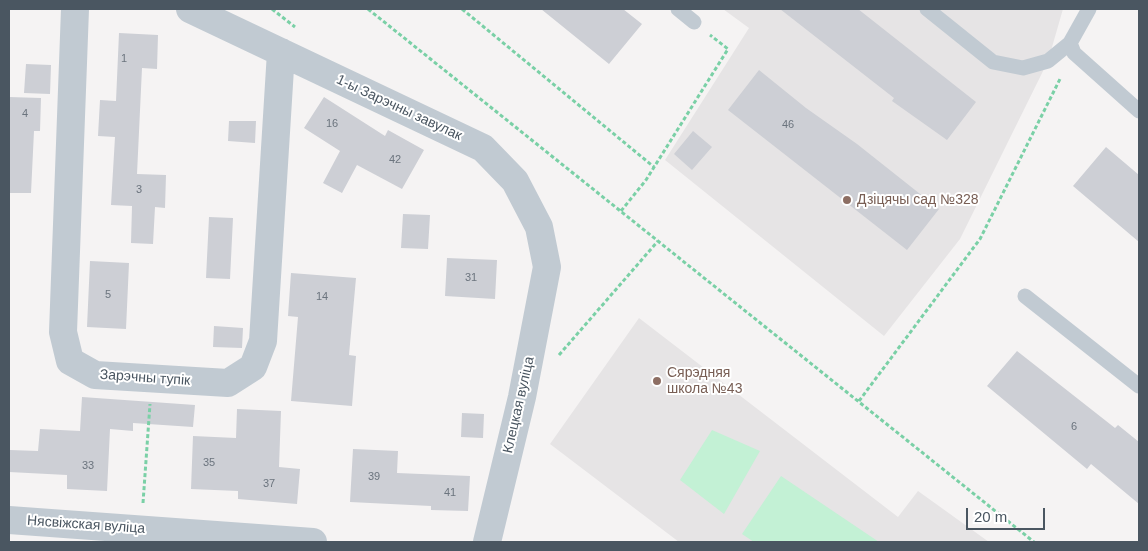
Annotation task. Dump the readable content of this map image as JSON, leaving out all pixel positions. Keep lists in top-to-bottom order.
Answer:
{
  "streets": {
    "street": [
      "1-ы Зарэчны завулак",
      "Зарэчны тупік",
      "Клецкая вуліца",
      "Нясвіжская вуліца"
    ]
  },
  "crossings": [
    ["1-ы Зарэчны завулак", "Зарэчны тупік"],
    ["1-ы Зарэчны завулак", "Клецкая вуліца"]
  ],
  "places": ["Дзіцячы сад №328", "Сярэдняя школа №43"],
  "house_numbers": [
    "1",
    "4",
    "16",
    "46",
    "42",
    "3",
    "31",
    "5",
    "14",
    "6",
    "35",
    "33",
    "39",
    "37",
    "41"
  ],
  "scale_bar": "20 m"
}
